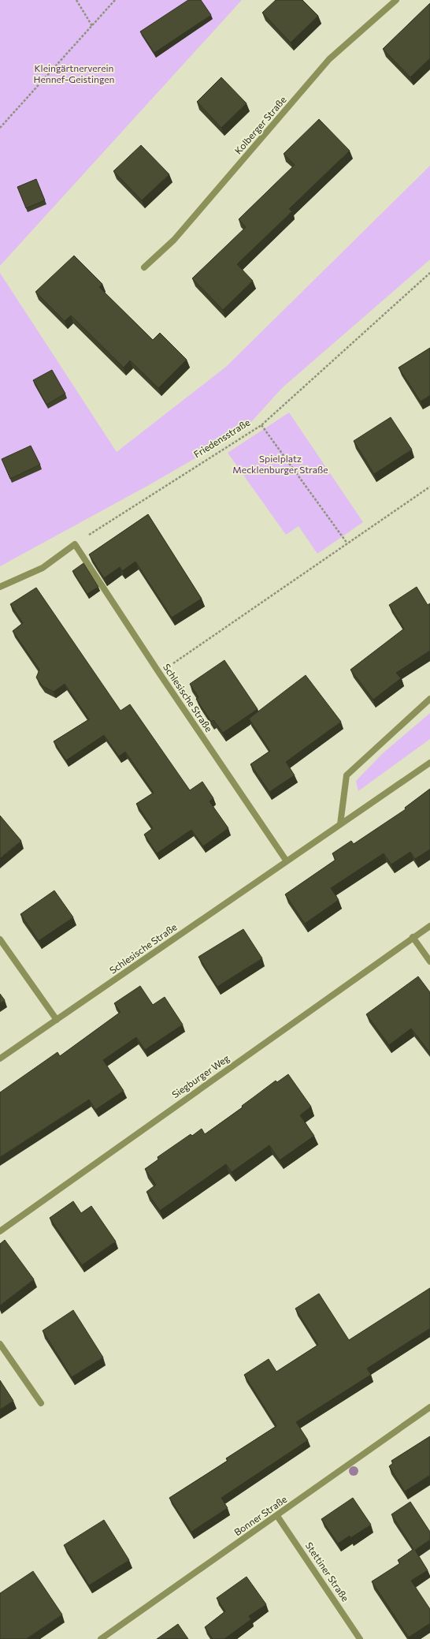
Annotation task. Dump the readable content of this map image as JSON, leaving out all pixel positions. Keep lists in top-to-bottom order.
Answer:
{
  "streets": {
    "street": [
      "Kolberger Straße",
      "Schlesische Straße",
      "Siegburger Weg",
      "Bonner Straße",
      "Stettiner Straße"
    ],
    "path": ["Friedensstraße"]
  },
  "crossings": [
    ["Friedensstraße", "Schlesische Straße"],
    ["Bonner Straße", "Stettiner Straße"]
  ],
  "parks": ["Kleingärtnerverein Hennef-Geistingen", "Spielplatz Mecklenburger Straße"]
}
